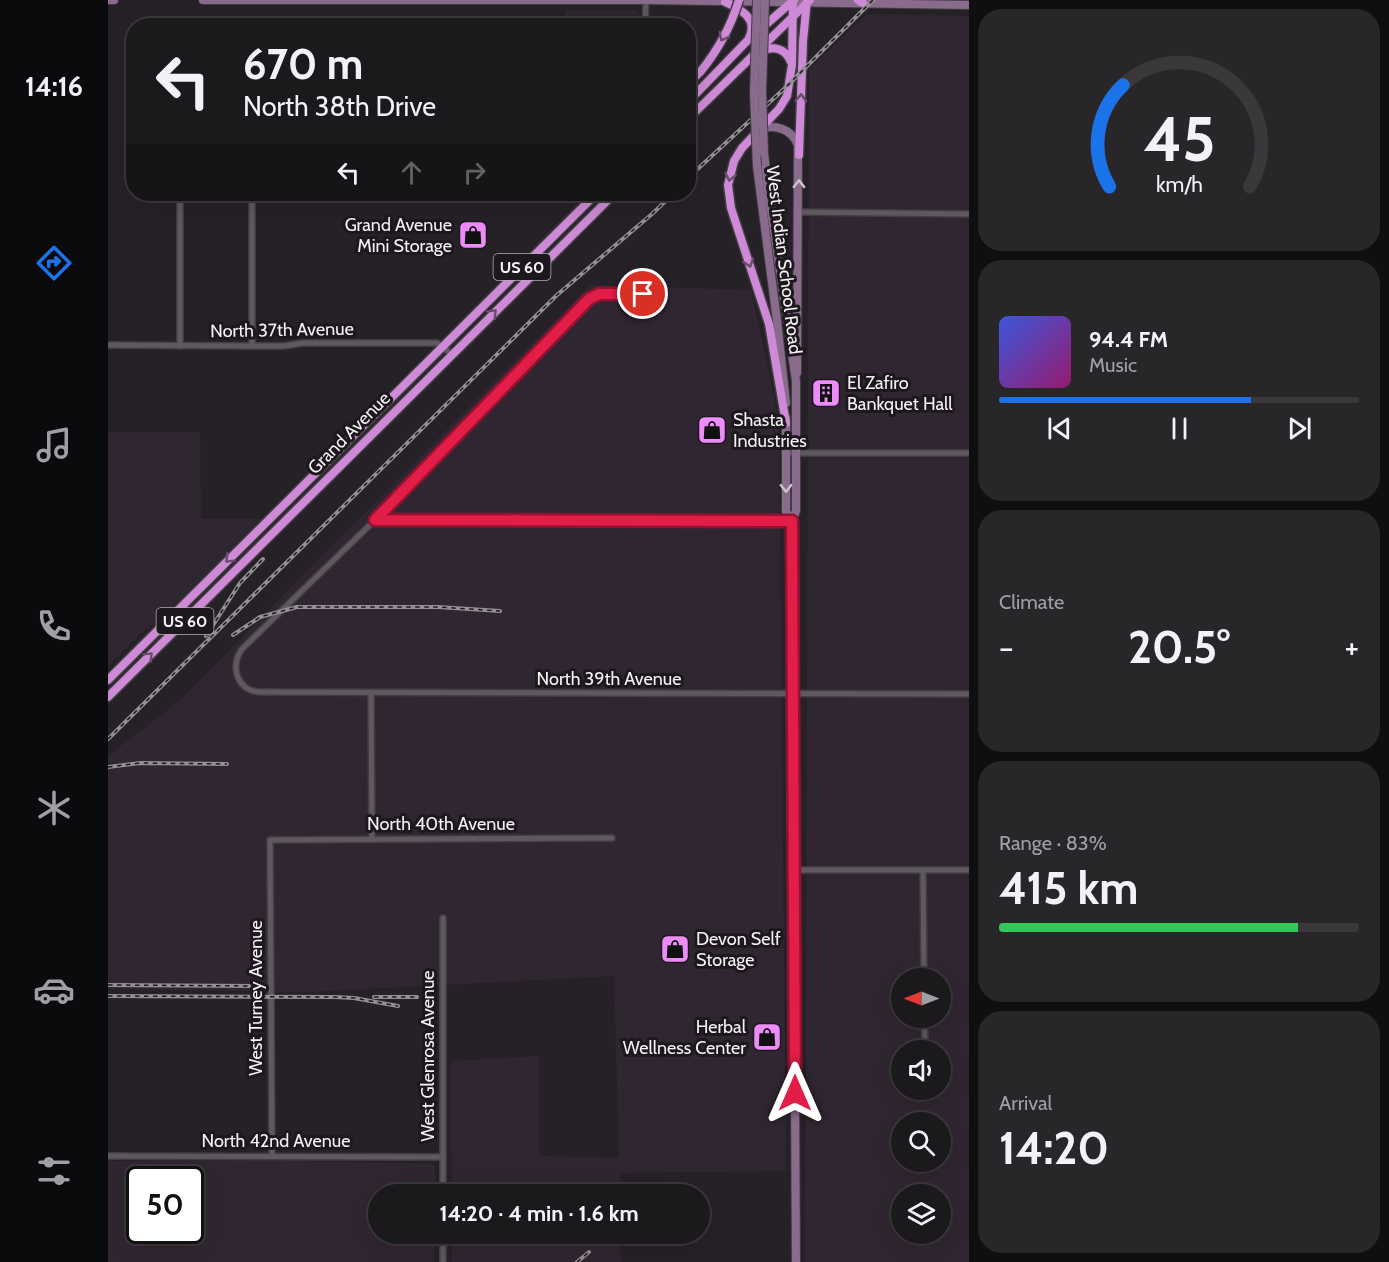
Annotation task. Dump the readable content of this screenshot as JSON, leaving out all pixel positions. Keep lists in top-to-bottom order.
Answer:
{
  "streets": {
    "highway": ["US 60", "Grand Avenue"],
    "main road": ["West Indian School Road"],
    "street": [
      "North 37th Avenue",
      "North 39th Avenue",
      "North 40th Avenue",
      "West Turney Avenue",
      "West Glenrosa Avenue",
      "North 42nd Avenue"
    ]
  },
  "crossings": [
    ["West Indian School Road", "North 39th Avenue"],
    ["North 37th Avenue", "Grand Avenue"],
    ["North 40th Avenue", "West Turney Avenue"],
    ["West Turney Avenue", "North 42nd Avenue"],
    ["West Glenrosa Avenue", "North 42nd Avenue"]
  ],
  "places": {
    "shop": [
      "Grand Avenue Mini Storage",
      "Shasta Industries",
      "Devon Self Storage",
      "Herbal Wellness Center"
    ],
    "building": ["El Zafiro Bankquet Hall"]
  },
  "north": "left",
  "page": {
    "tabs": "14:16",
    "turn": ["670 m", "North 38th Drive"],
    "song": ["94.4 FM", "Music"],
    "tile": [
      "Climate",
      ["Range · 83%", "415 km"],
      ["Arrival", "14:20"]
    ],
    "heat": ["−", "20.5°", "+"],
    "limit": "50",
    "trip": "14:20 · 4 min · 1.6 km",
    "gauge": ["45", "km/h"]
  }
}
